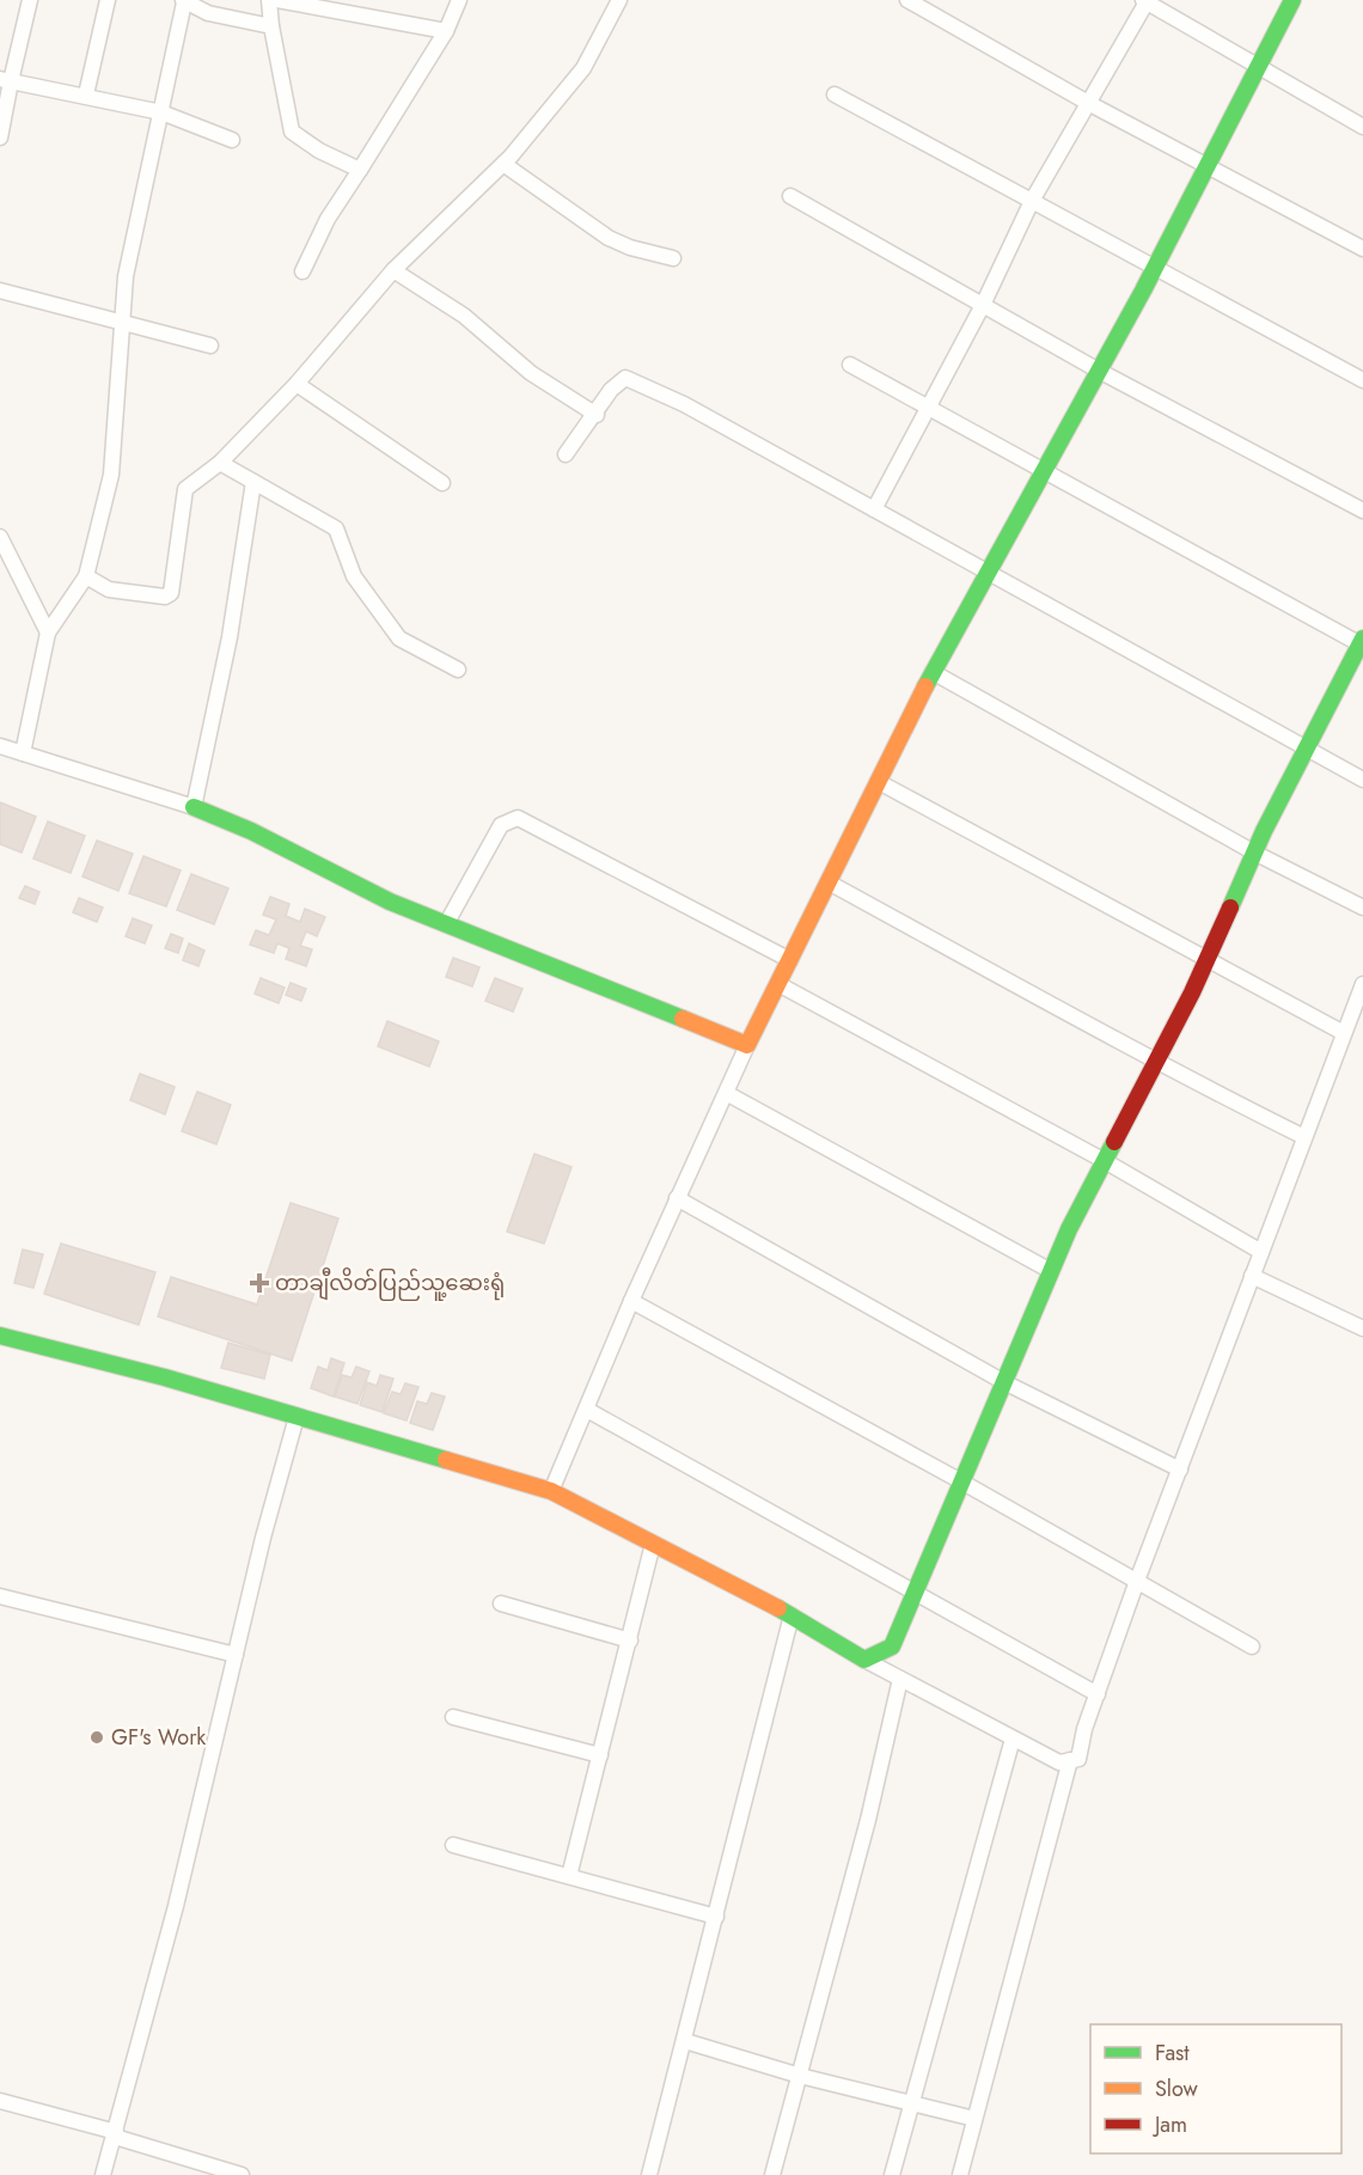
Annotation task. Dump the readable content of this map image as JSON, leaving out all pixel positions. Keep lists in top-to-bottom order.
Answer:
{
  "places": {
    "health": ["တာချီလိတ်ပြည်သူ့ဆေးရုံ"],
    "other": ["GF's Work"]
  },
  "legend": ["Fast", "Slow", "Jam"]
}
